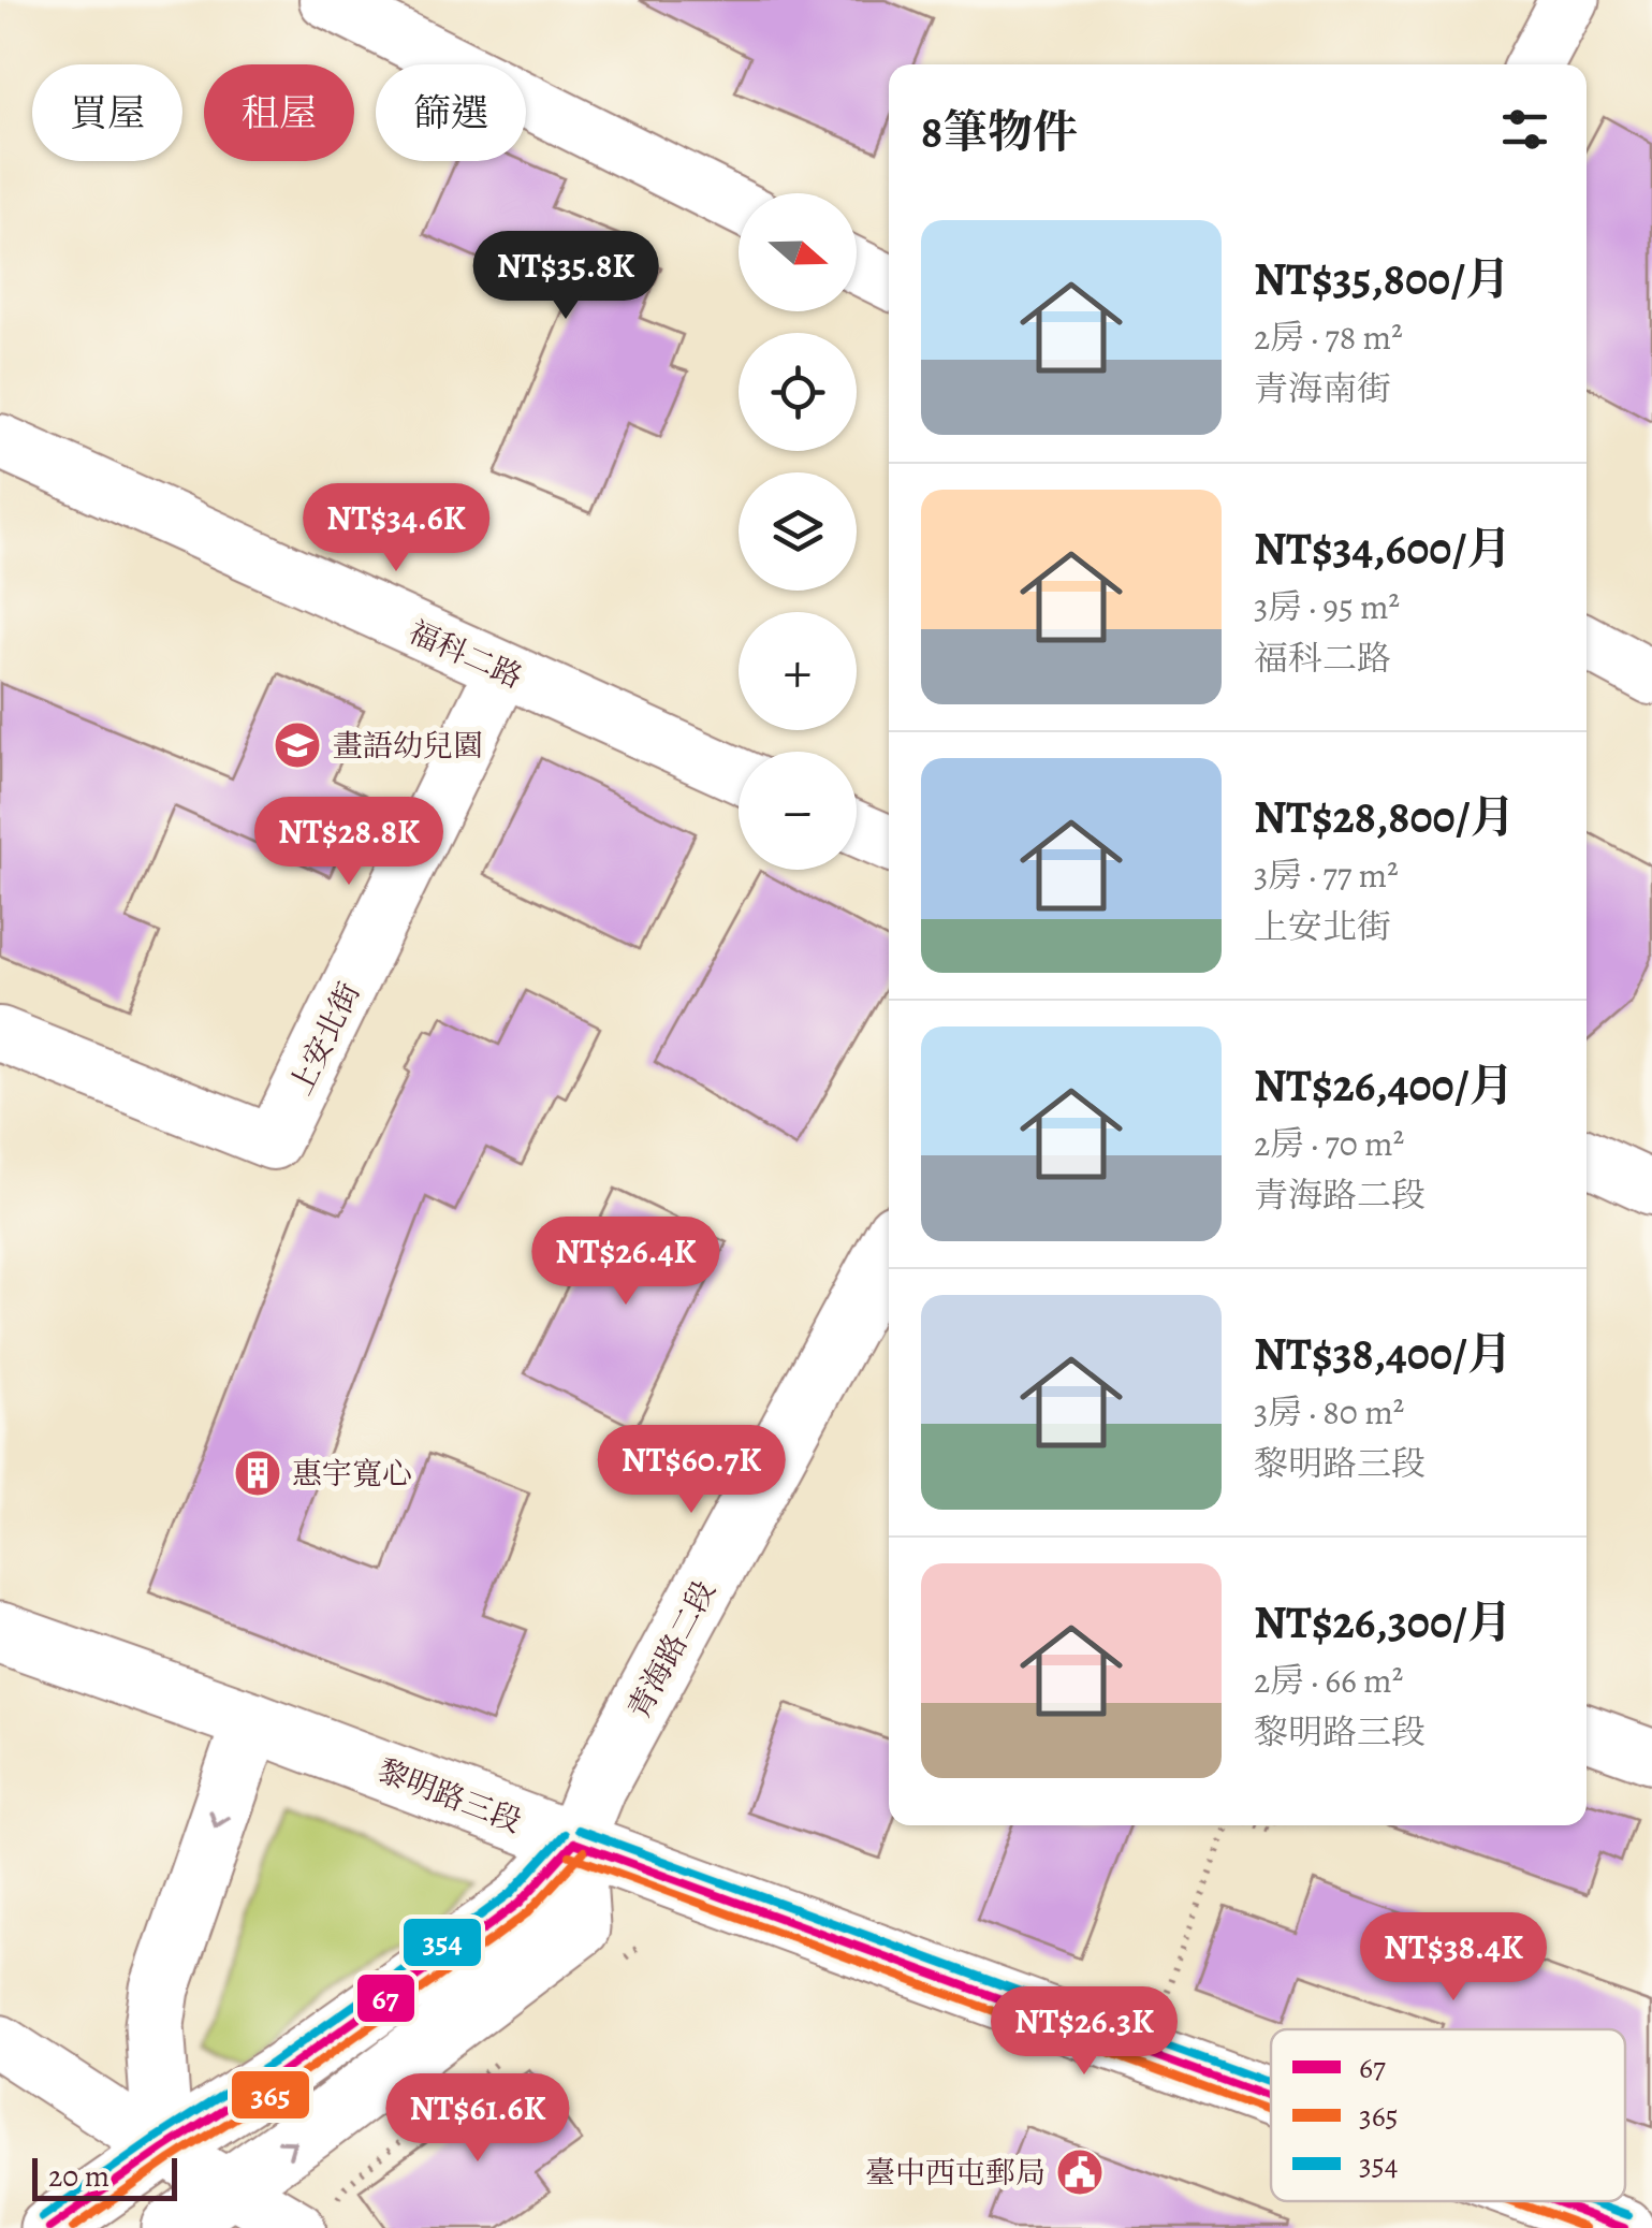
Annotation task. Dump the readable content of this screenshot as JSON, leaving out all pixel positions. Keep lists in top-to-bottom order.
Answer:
{
  "streets": {
    "main road": ["青海路二段", "黎明路三段"],
    "street": ["福科二路", "上安北街"]
  },
  "crossings": [
    ["福科二路", "上安北街"],
    ["青海路二段", "黎明路三段"]
  ],
  "places": {
    "school or university": ["畫語幼兒園"],
    "building": ["惠宇寬心"],
    "public building": ["臺中西屯郵局"]
  },
  "lines": ["transit line 354", "transit line 67", "transit line 365"],
  "legend": ["67", "365", "354"],
  "scale_bar": "20 m",
  "north": "right",
  "page": {
    "chip": ["買屋", "租屋", "篩選"],
    "heading": "8筆物件",
    "map_buttons": ["+", "−"],
    "list": [
      {
        "name": "NT$35,800/月",
        "note": "2房 · 78 m² · 青海南街"
      },
      {
        "name": "NT$34,600/月",
        "note": "3房 · 95 m² · 福科二路"
      },
      {
        "name": "NT$28,800/月",
        "note": "3房 · 77 m² · 上安北街"
      },
      {
        "name": "NT$26,400/月",
        "note": "2房 · 70 m² · 青海路二段"
      },
      {
        "name": "NT$38,400/月",
        "note": "3房 · 80 m² · 黎明路三段"
      },
      {
        "name": "NT$26,300/月",
        "note": "2房 · 66 m² · 黎明路三段"
      }
    ],
    "price": [
      "NT$35.8K",
      "NT$34.6K",
      "NT$28.8K",
      "NT$26.4K",
      "NT$60.7K",
      "NT$38.4K",
      "NT$26.3K",
      "NT$61.6K"
    ],
    "scale": "20 m"
  }
}
